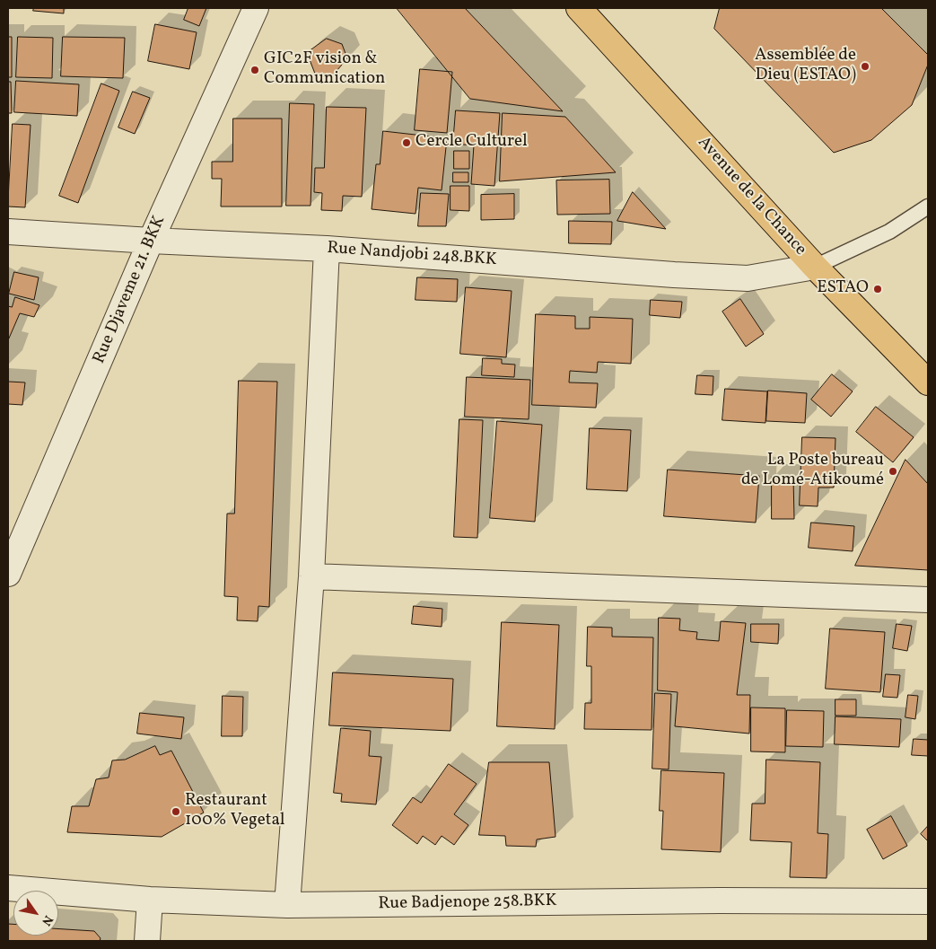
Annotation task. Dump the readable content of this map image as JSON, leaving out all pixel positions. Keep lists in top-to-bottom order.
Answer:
{
  "streets": {
    "main road": ["Avenue de la Chance"],
    "street": ["Rue Nandjobi 248.BKK", "Rue Djaveme 21. BKK", "Rue Badjenope 258.BKK"]
  },
  "crossings": [
    ["Avenue de la Chance", "Rue Nandjobi 248.BKK"],
    ["Rue Nandjobi 248.BKK", "Rue Djaveme 21. BKK"]
  ],
  "places": [
    "Assemblée de Dieu (ESTAO)",
    "GIC2F vision & Communication",
    "Cercle Culturel",
    "ESTAO",
    "La Poste bureau de Lomé-Atikoumé",
    "Restaurant 100% Vegetal"
  ],
  "north": "bottom right"
}
